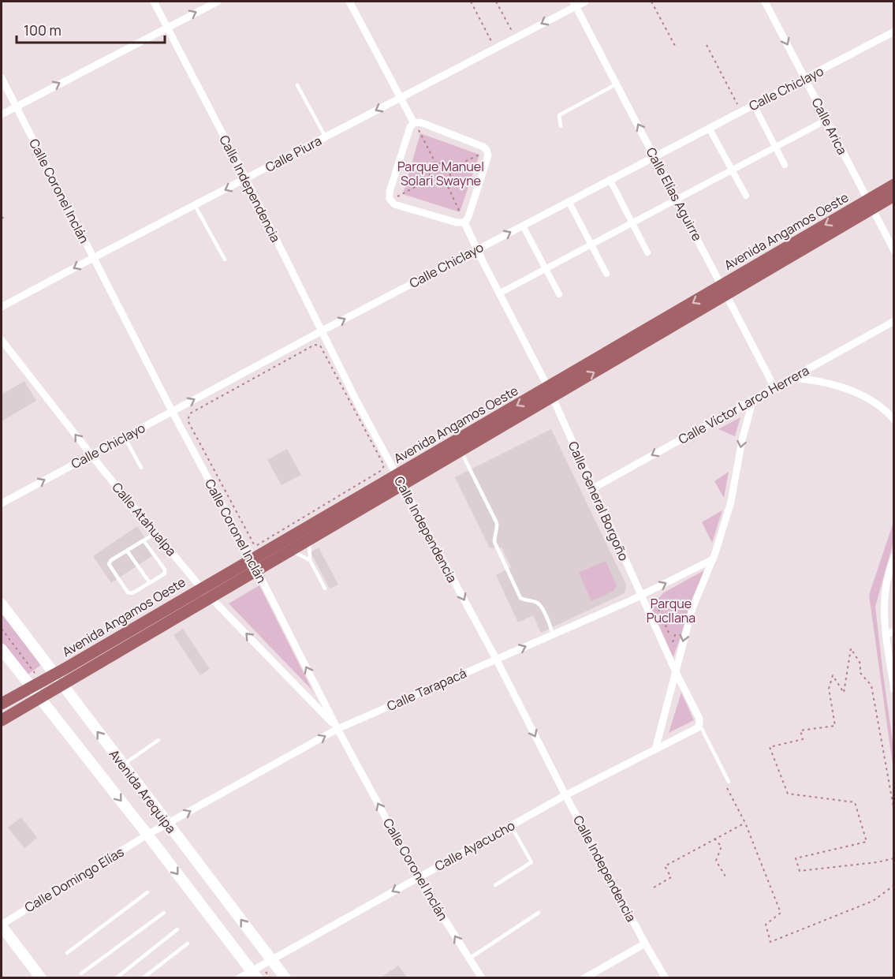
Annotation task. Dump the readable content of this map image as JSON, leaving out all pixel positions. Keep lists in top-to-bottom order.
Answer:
{
  "streets": {
    "main road": ["Avenida Angamos Oeste", "Avenida Arequipa"],
    "street": [
      "Calle Chiclayo",
      "Calle Arica",
      "Calle Piura",
      "Calle Independencia",
      "Calle Coronel Inclán",
      "Calle Elías Aguirre",
      "Calle Víctor Larco Herrera",
      "Calle General Borgoño",
      "Calle Atahualpa",
      "Calle Tarapacá",
      "Calle Ayacucho",
      "Calle Domingo Elías"
    ]
  },
  "crossings": [
    ["Calle Chiclayo", "Calle Arica"],
    ["Calle Chiclayo", "Calle Independencia"],
    ["Calle Chiclayo", "Calle Coronel Inclán"],
    ["Calle Chiclayo", "Calle Elías Aguirre"],
    ["Calle Chiclayo", "Calle General Borgoño"],
    ["Calle Chiclayo", "Calle Atahualpa"],
    ["Calle Arica", "Avenida Angamos Oeste"],
    ["Calle Piura", "Calle Independencia"],
    ["Calle Piura", "Calle Coronel Inclán"],
    ["Calle Piura", "Calle Elías Aguirre"],
    ["Calle Independencia", "Avenida Angamos Oeste"],
    ["Calle Independencia", "Calle Tarapacá"],
    ["Calle Independencia", "Calle Ayacucho"],
    ["Calle Coronel Inclán", "Avenida Angamos Oeste"],
    ["Calle Coronel Inclán", "Calle Atahualpa"],
    ["Calle Coronel Inclán", "Calle Tarapacá"],
    ["Calle Coronel Inclán", "Calle Ayacucho"],
    ["Calle Elías Aguirre", "Avenida Angamos Oeste"],
    ["Calle Elías Aguirre", "Calle Víctor Larco Herrera"],
    ["Avenida Angamos Oeste", "Calle General Borgoño"],
    ["Avenida Angamos Oeste", "Calle Atahualpa"],
    ["Avenida Angamos Oeste", "Avenida Arequipa"],
    ["Calle Víctor Larco Herrera", "Calle General Borgoño"],
    ["Calle General Borgoño", "Calle Tarapacá"],
    ["Calle General Borgoño", "Calle Ayacucho"],
    ["Calle Atahualpa", "Calle Tarapacá"],
    ["Calle Tarapacá", "Avenida Arequipa"],
    ["Calle Tarapacá", "Calle Domingo Elías"],
    ["Avenida Arequipa", "Calle Ayacucho"],
    ["Avenida Arequipa", "Calle Domingo Elías"]
  ],
  "one_way": [
    "Calle Chiclayo",
    "Calle Piura",
    "Calle Coronel Inclán",
    "Calle Víctor Larco Herrera",
    "Calle Atahualpa",
    "Calle Tarapacá"
  ],
  "parks": ["Parque Manuel Solari Swayne", "Parque Pucllana"],
  "scale_bar": "100 m"
}
